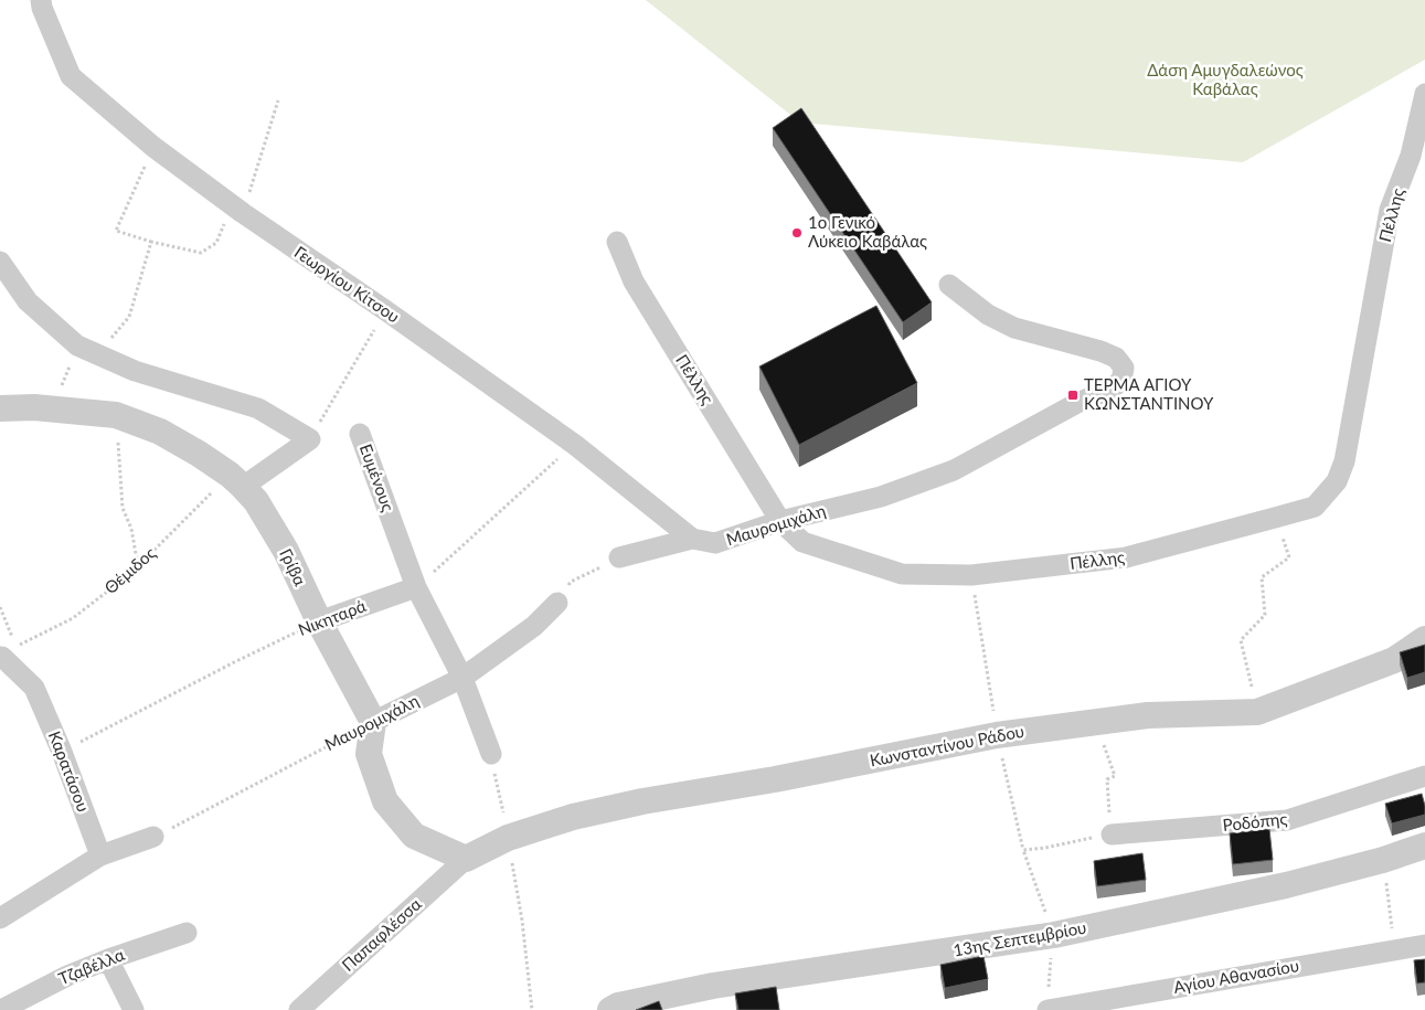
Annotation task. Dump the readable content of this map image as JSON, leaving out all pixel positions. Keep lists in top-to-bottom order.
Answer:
{
  "streets": {
    "street": [
      "Πέλλης",
      "Γεωργίου Κίτσου",
      "Ευμένους",
      "Μαυρομιχάλη",
      "Γρίβα",
      "Νικηταρά",
      "Κωνσταντίνου Ράδου",
      "Καρατάσου",
      "Ροδόπης",
      "Παπαφλέσσα",
      "13ης Σεπτεμβρίου",
      "Τζαβέλλα",
      "Αγίου Αθανασίου"
    ],
    "path": ["Θέμιδος"]
  },
  "crossings": [
    ["Πέλλης", "Μαυρομιχάλη"],
    ["Γεωργίου Κίτσου", "Μαυρομιχάλη"],
    ["Ευμένους", "Μαυρομιχάλη"],
    ["Ευμένους", "Νικηταρά"],
    ["Μαυρομιχάλη", "Γρίβα"],
    ["Γρίβα", "Θέμιδος"],
    ["Γρίβα", "Νικηταρά"],
    ["Θέμιδος", "Καρατάσου"],
    ["Νικηταρά", "Καρατάσου"],
    ["Κωνσταντίνου Ράδου", "Παπαφλέσσα"]
  ],
  "parks": ["Δάση Αμυγδαλεώνος Καβάλας"],
  "places": {
    "other": ["1ο Γενικό Λύκειο Καβάλας"],
    "transit": ["ΤΕΡΜΑ ΑΓΙΟΥ ΚΩΝΣΤΑΝΤΙΝΟΥ"]
  }
}
